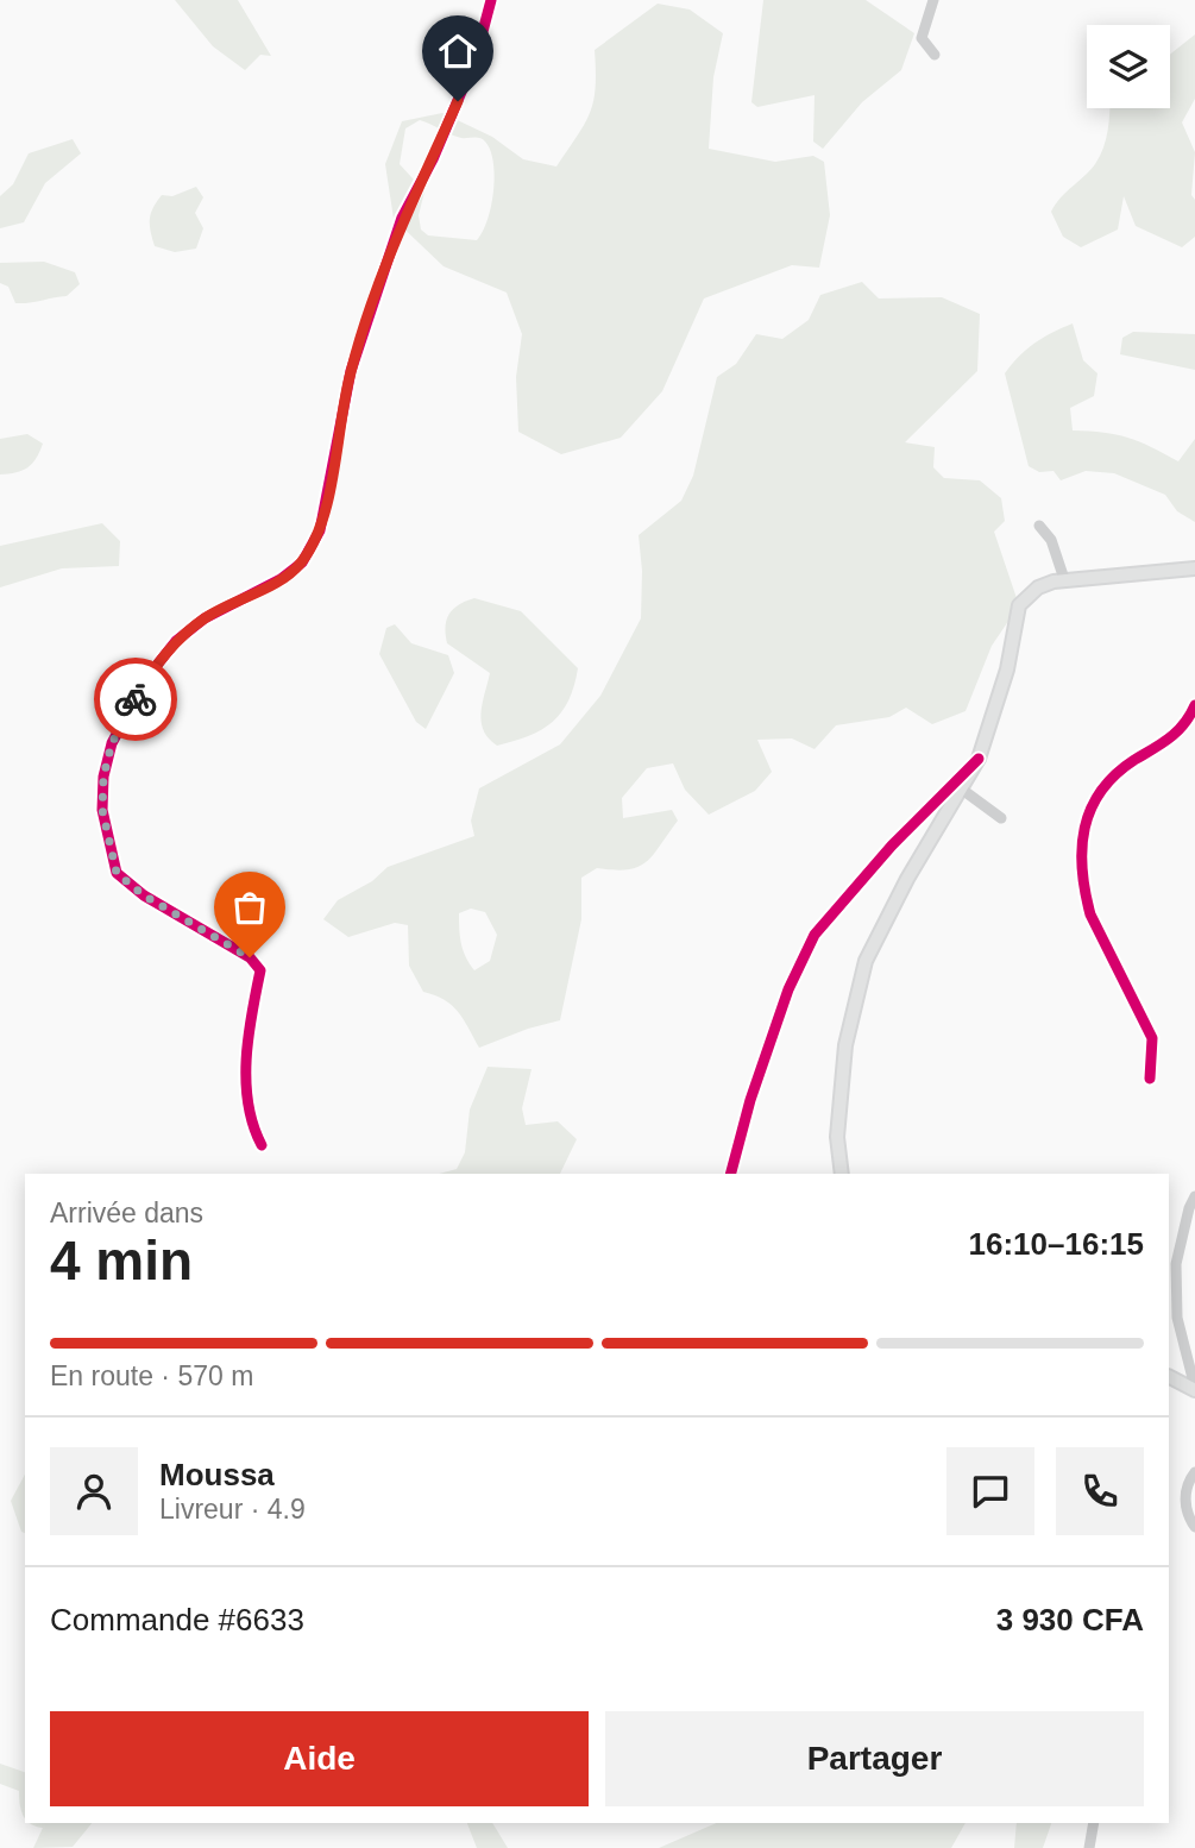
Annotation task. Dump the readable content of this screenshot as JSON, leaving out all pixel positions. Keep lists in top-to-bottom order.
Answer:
{
  "page": {
    "heading": ["4 min", "Arrivée dans", "16:10–16:15"],
    "panel": [
      "Moussa",
      "Livreur · 4.9",
      "Commande #6633",
      "3 930 CFA"
    ],
    "bar": "En route · 570 m",
    "buttons": ["Aide", "Partager"]
  }
}
